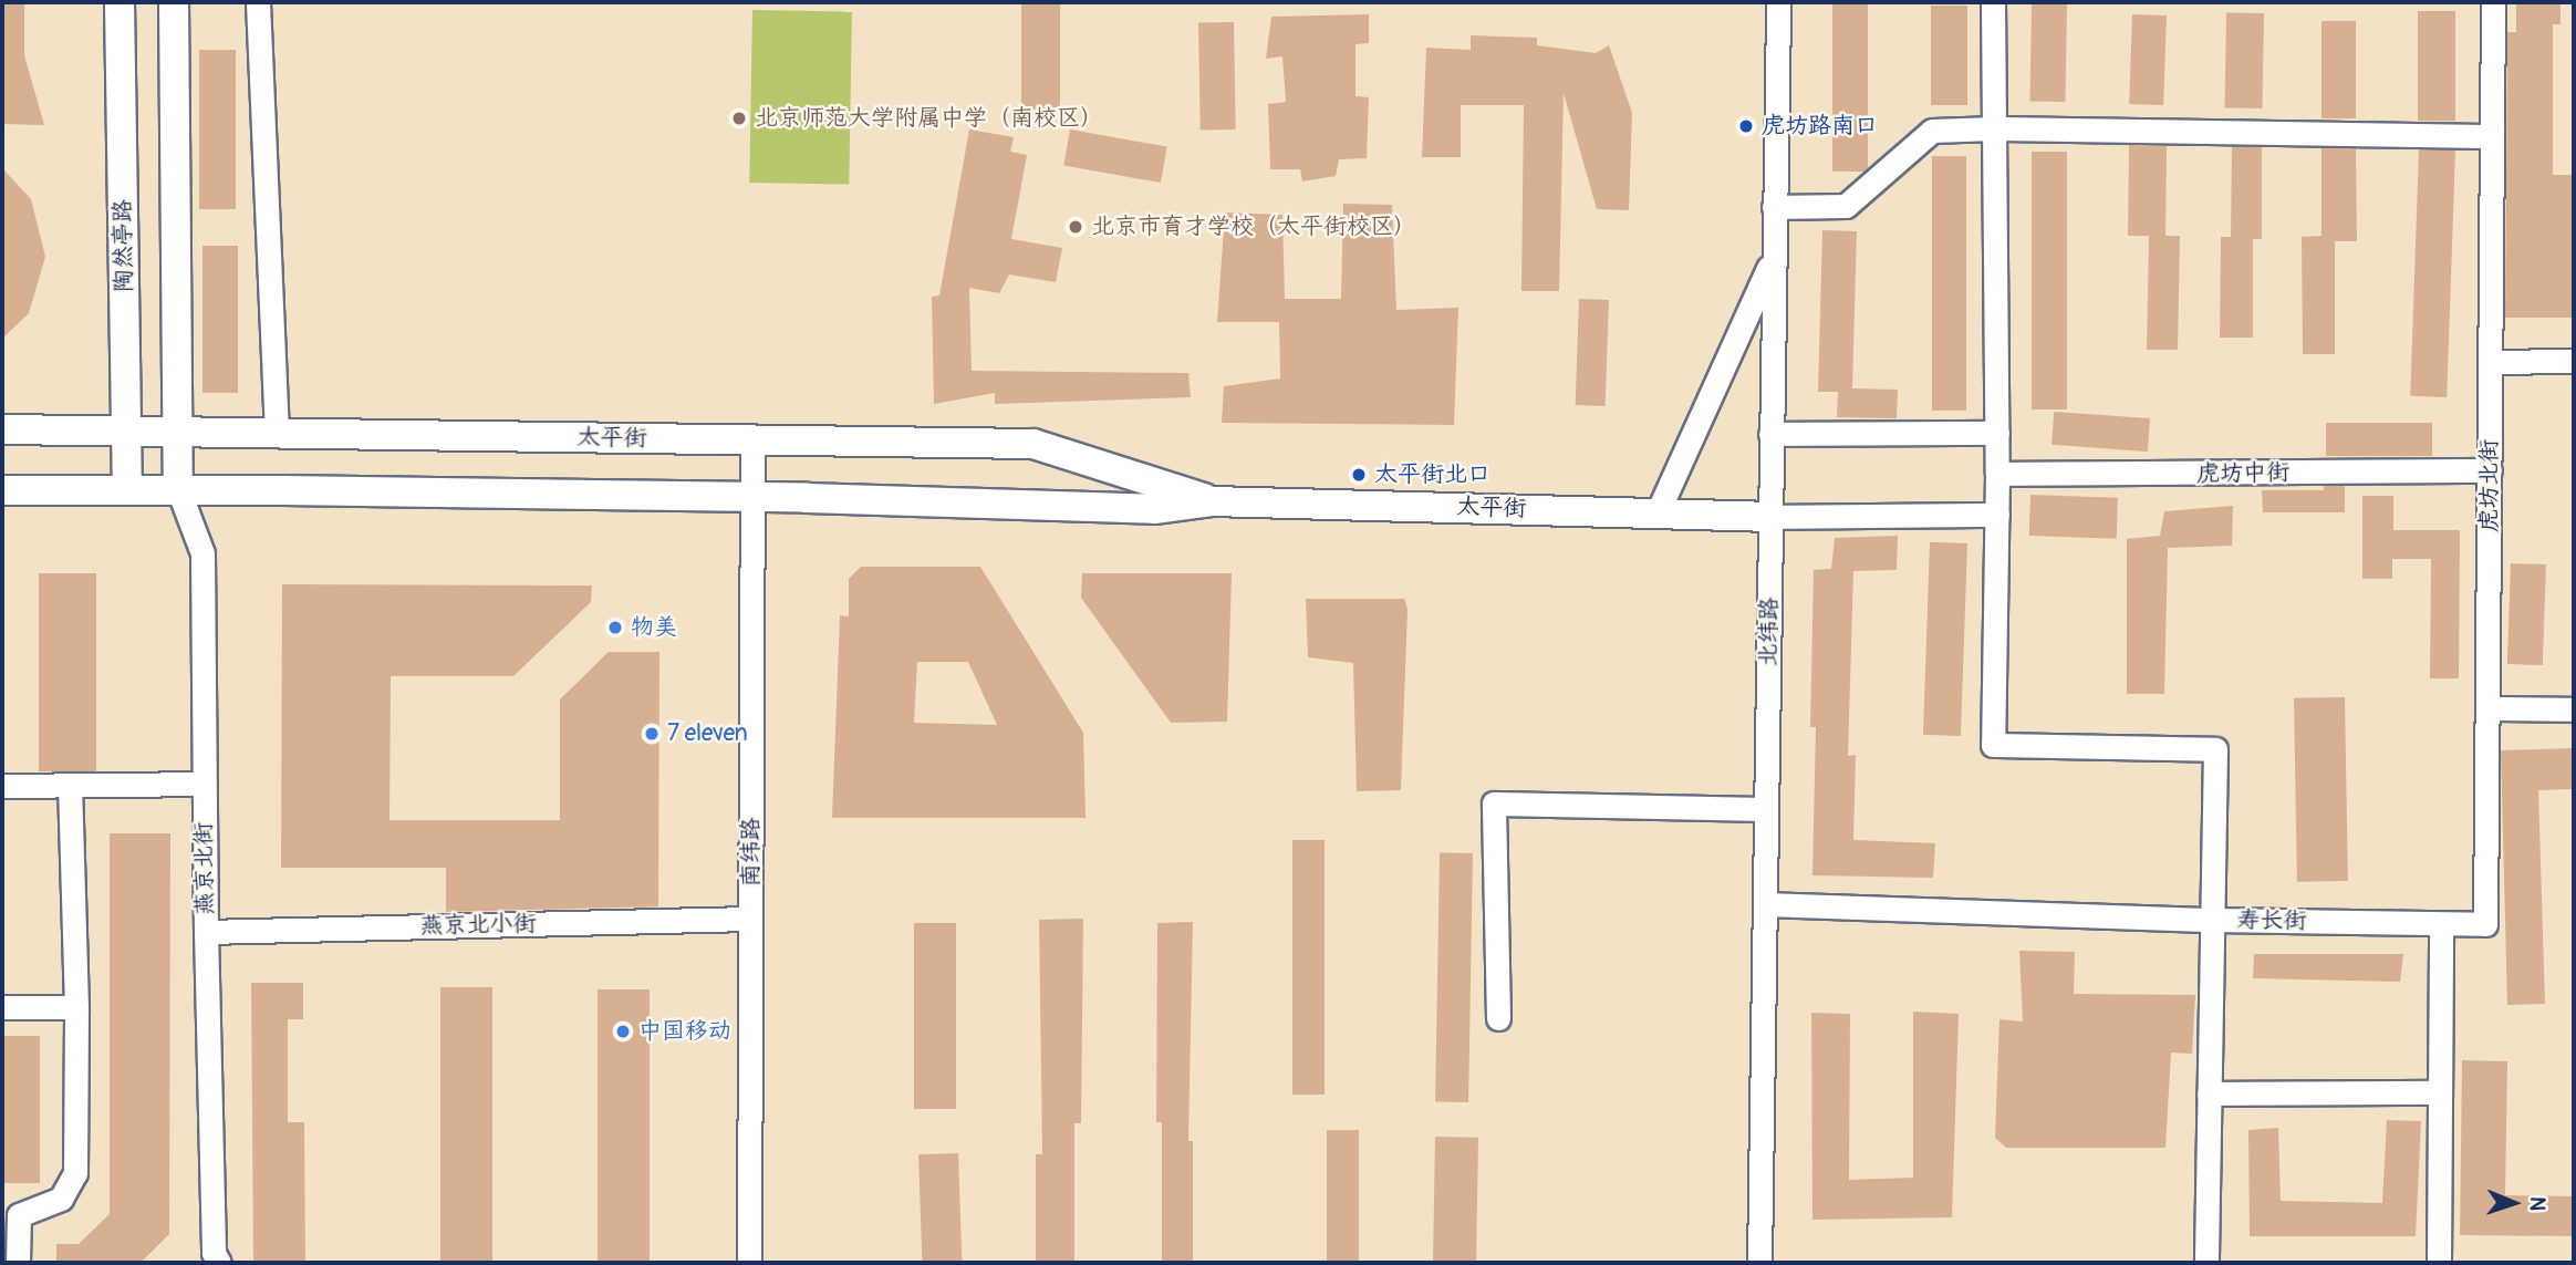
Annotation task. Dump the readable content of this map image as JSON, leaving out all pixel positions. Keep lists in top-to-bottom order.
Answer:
{
  "streets": {
    "main road": ["陶然亭路", "太平街"],
    "street": [
      "虎坊中街",
      "虎坊北街",
      "北纬路",
      "南纬路",
      "燕京北街",
      "寿长街",
      "燕京北小街"
    ]
  },
  "crossings": [
    ["陶然亭路", "太平街"],
    ["太平街", "北纬路"],
    ["太平街", "南纬路"],
    ["太平街", "燕京北街"],
    ["虎坊中街", "虎坊北街"],
    ["虎坊北街", "寿长街"],
    ["北纬路", "寿长街"],
    ["南纬路", "燕京北小街"],
    ["燕京北街", "燕京北小街"]
  ],
  "places": [
    "北京师范大学附属中学（南校区）",
    "虎坊路南口",
    "北京市育才学校（太平街校区）",
    "太平街北口",
    "物美",
    "7 eleven",
    "中国移动"
  ],
  "north": "right"
}
